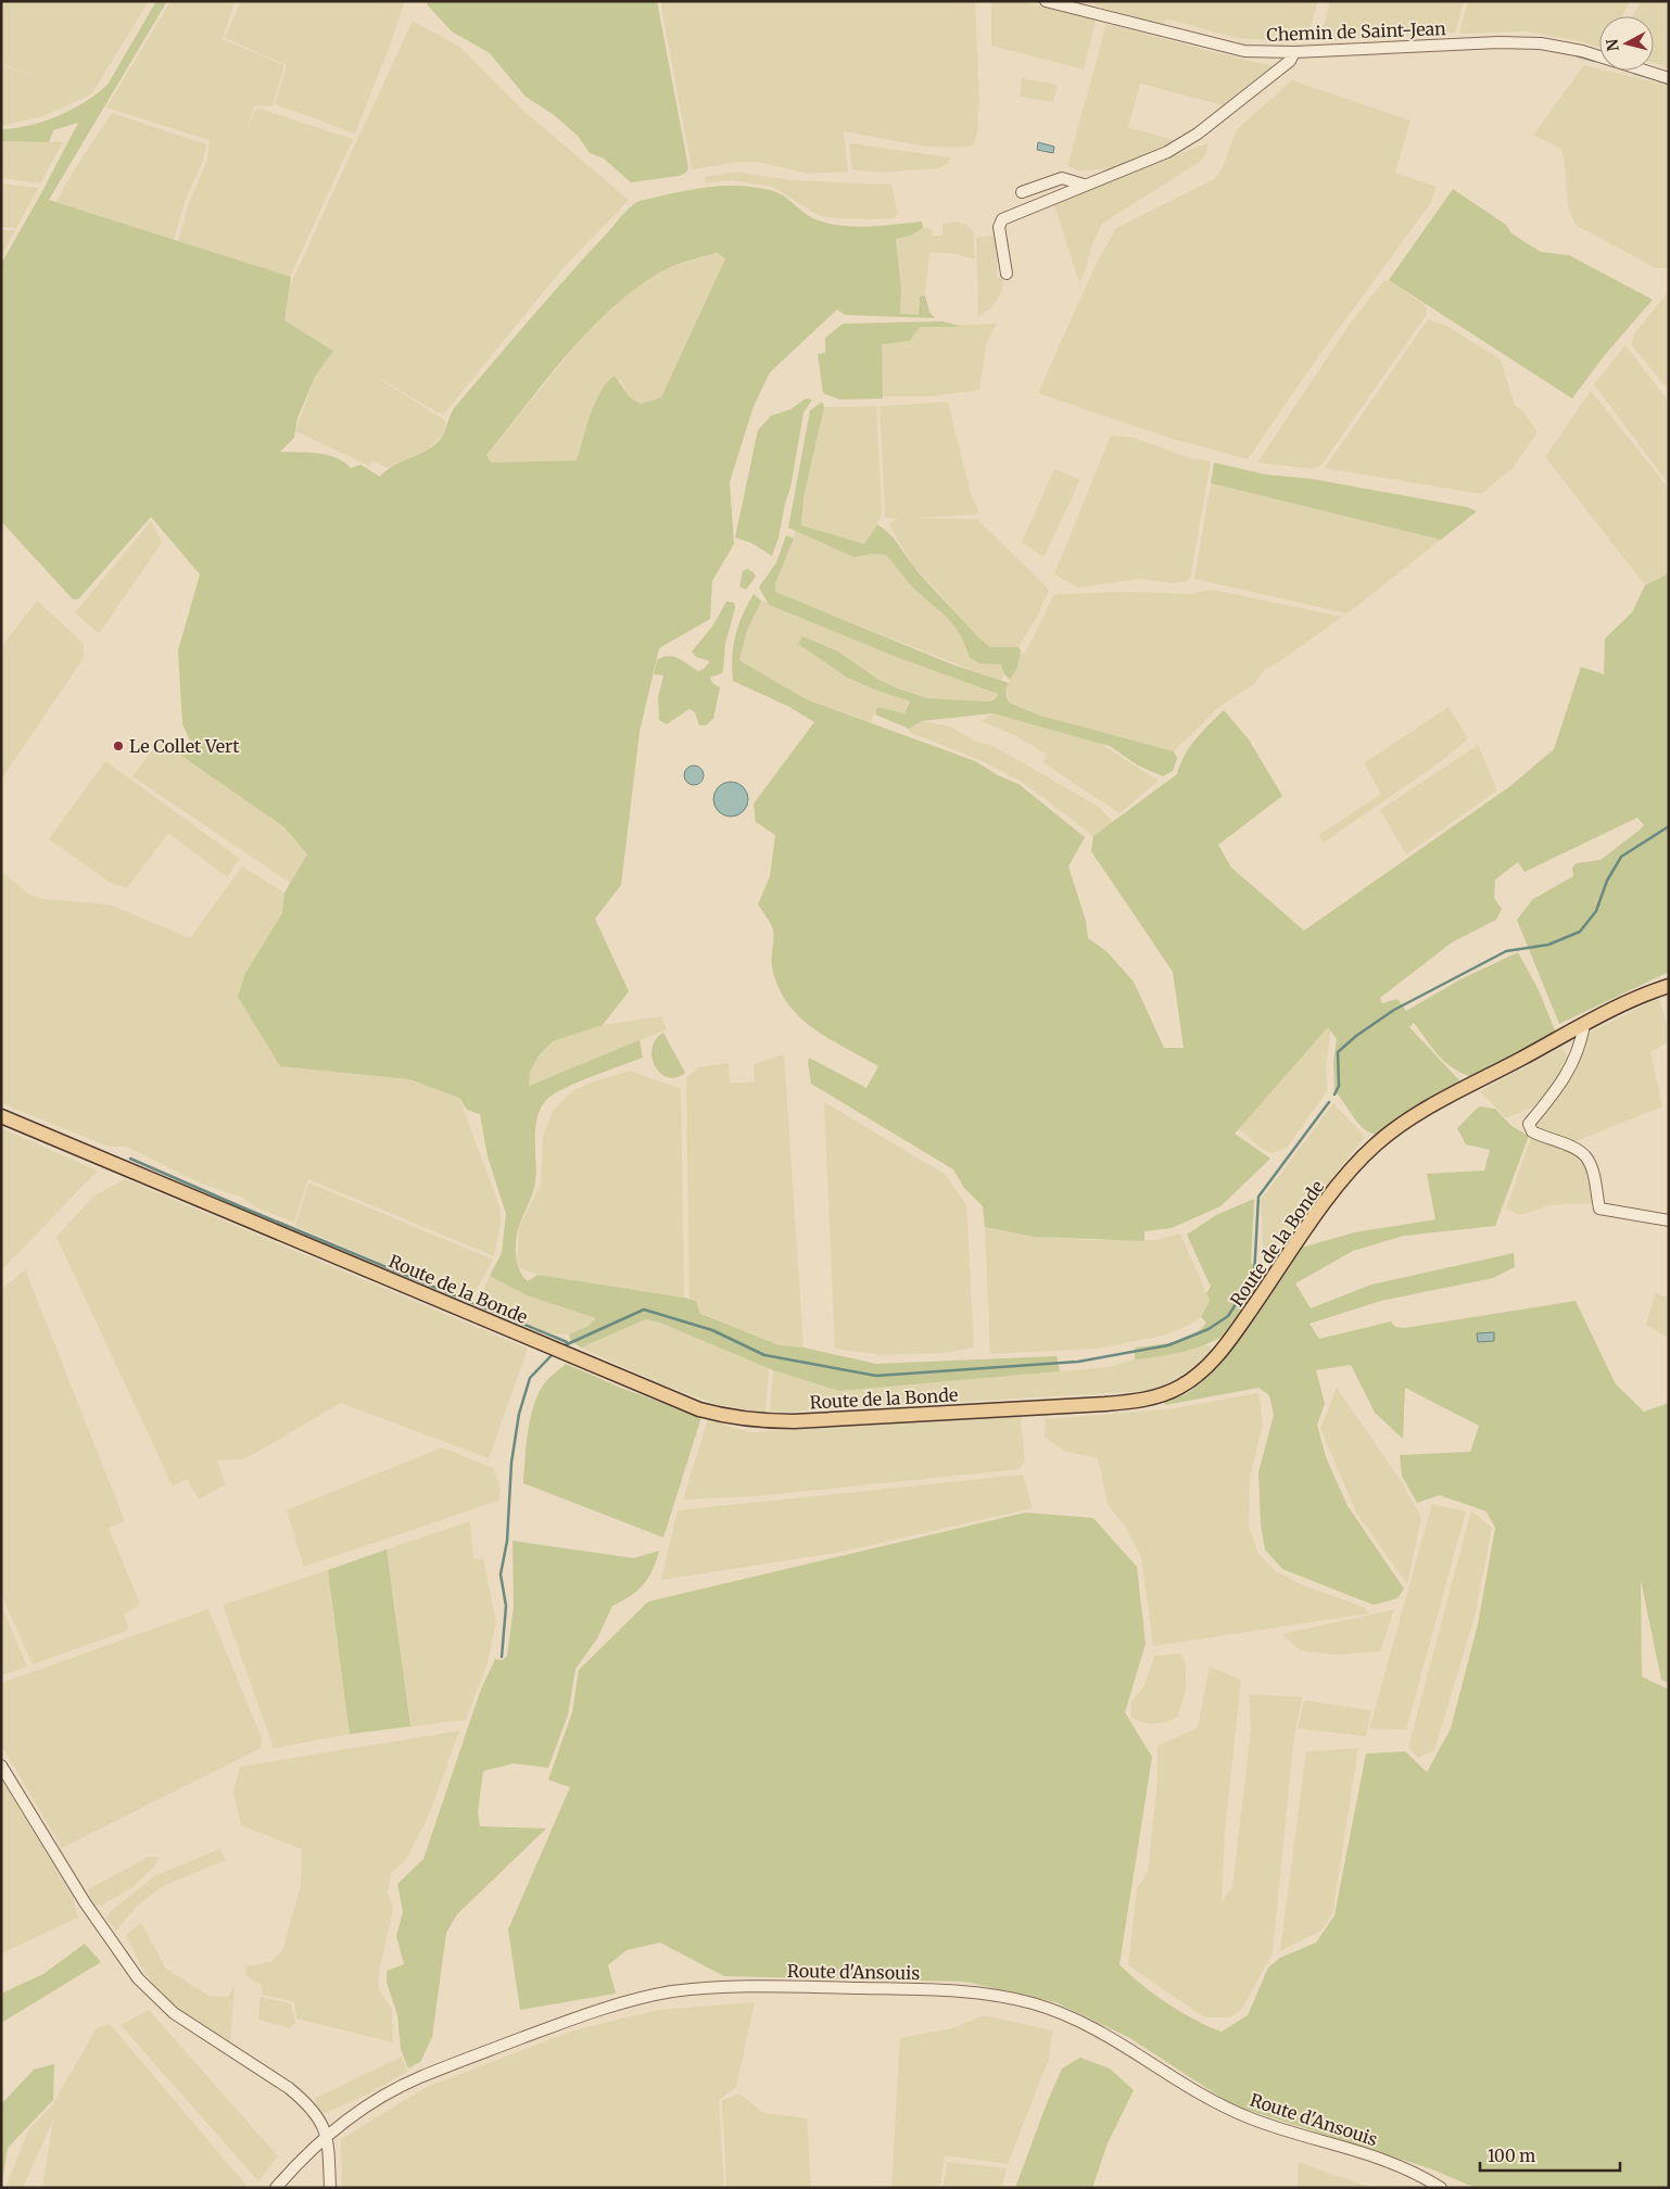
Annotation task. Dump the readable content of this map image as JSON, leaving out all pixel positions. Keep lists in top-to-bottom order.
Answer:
{
  "streets": {
    "main road": ["Route de la Bonde"],
    "street": ["Chemin de Saint-Jean", "Route d'Ansouis"]
  },
  "places": ["Le Collet Vert"],
  "scale_bar": "100 m",
  "north": "left"
}
